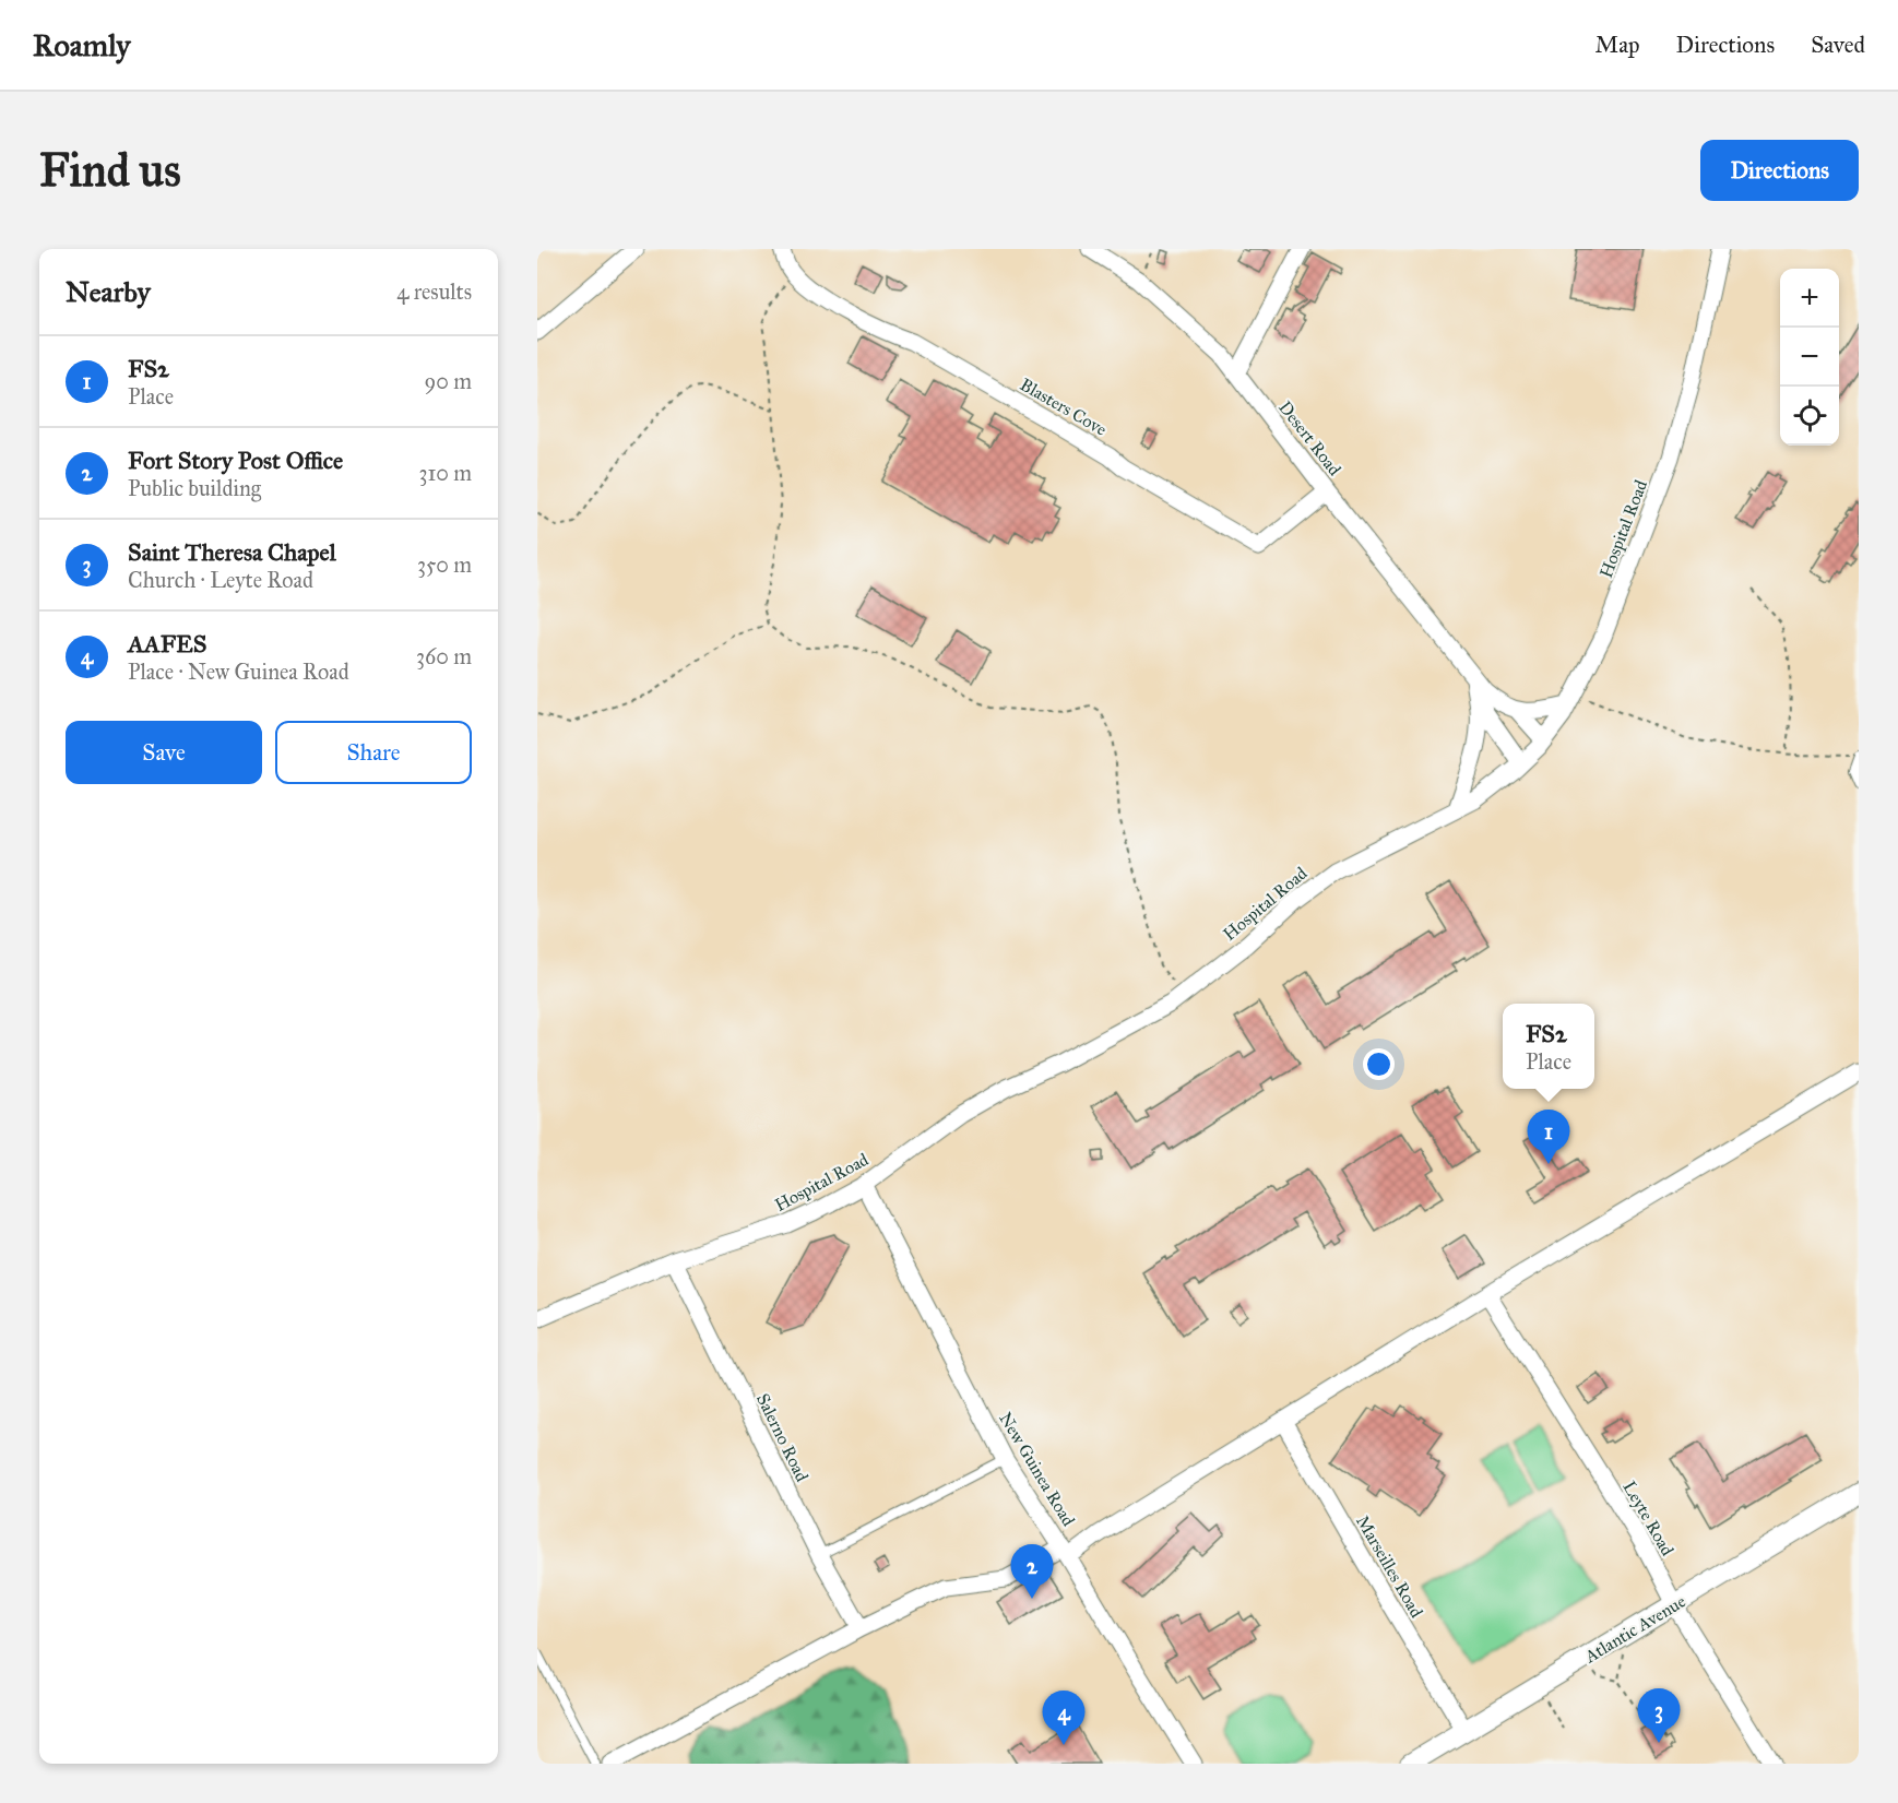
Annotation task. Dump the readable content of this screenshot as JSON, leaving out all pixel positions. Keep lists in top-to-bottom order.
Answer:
{
  "streets": {
    "street": [
      "Blasters Cove",
      "Desert Road",
      "Hospital Road",
      "Salerno Road",
      "New Guinea Road",
      "Leyte Road",
      "Marseilles Road",
      "Atlantic Avenue"
    ]
  },
  "crossings": [
    ["Blasters Cove", "Desert Road"],
    ["Desert Road", "Hospital Road"],
    ["Hospital Road", "Salerno Road"],
    ["Hospital Road", "New Guinea Road"],
    ["Leyte Road", "Atlantic Avenue"],
    ["Marseilles Road", "Atlantic Avenue"]
  ],
  "page": {
    "header": "Roamly",
    "nav": ["Map", "Directions", "Saved"],
    "buttons": [
      "Directions",
      ["Save", "Share"]
    ],
    "title": "Find us",
    "heading": ["Nearby", "4 results"],
    "map_buttons": ["+", "−"],
    "list": [
      {
        "mark": "1",
        "name": "FS2",
        "note": "Place",
        "value": "90 m"
      },
      {
        "mark": "2",
        "name": "Fort Story Post Office",
        "note": "Public building",
        "value": "310 m"
      },
      {
        "mark": "3",
        "name": "Saint Theresa Chapel",
        "note": "Church · Leyte Road",
        "value": "350 m"
      },
      {
        "mark": "4",
        "name": "AAFES",
        "note": "Place · New Guinea Road",
        "value": "360 m"
      }
    ],
    "popup": ["FS2", "Place"],
    "pins": [
      "1",
      "2",
      "3",
      "4"
    ]
  }
}
